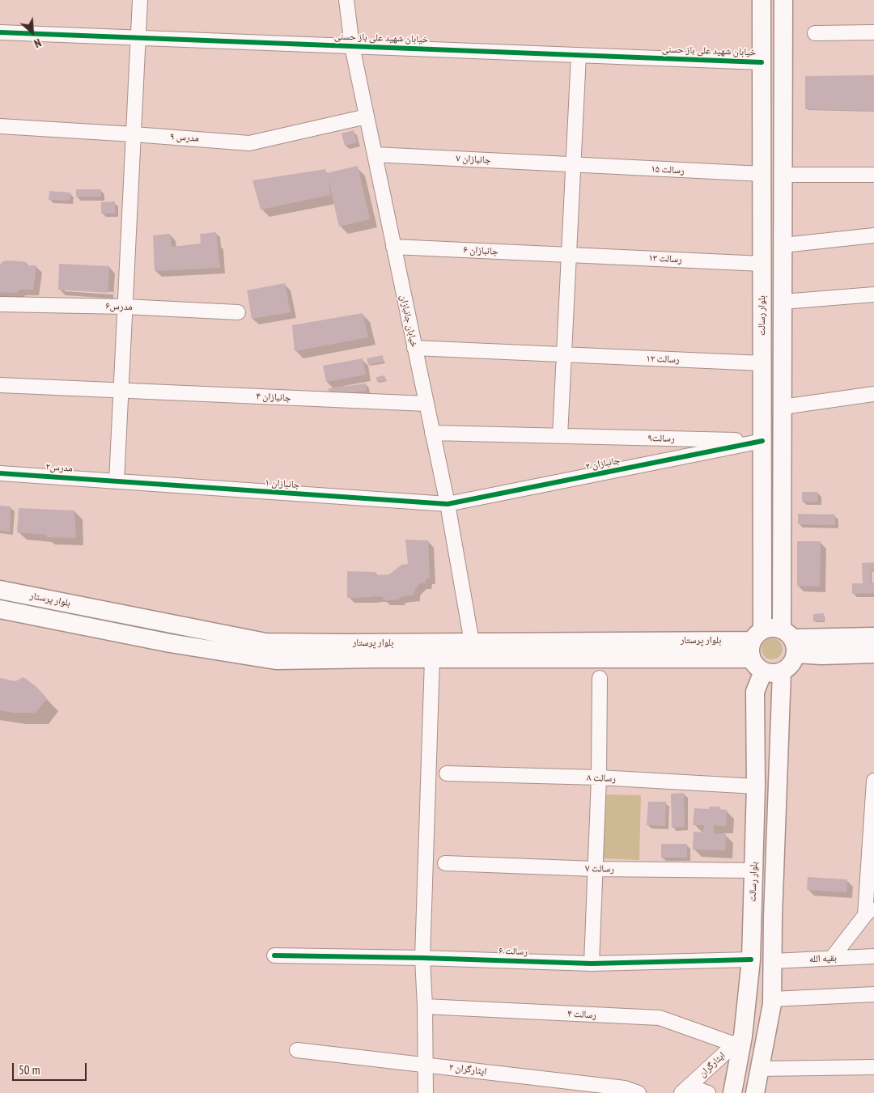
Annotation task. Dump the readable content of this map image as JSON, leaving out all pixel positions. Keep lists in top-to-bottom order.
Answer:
{
  "streets": {
    "main road": ["بلوار رسالت", "بلوار پرستار"],
    "street": [
      "خیابان شهید علی باز حسنی",
      "مدرس ۹",
      "جانبازان ۷",
      "رسالت ۱۵",
      "جانبازان ۶",
      "رسالت ۱۳",
      "مدرس۶",
      "خیابان جانبازان",
      "رسالت ۱۲",
      "جانبازان ۴",
      "رسالت۹",
      "جانبازان ۲",
      "مدرس۲",
      "جانبازان ۱",
      "رسالت ۸",
      "رسالت ۷",
      "رسالت ۶",
      "بقیه الله",
      "رسالت ۴",
      "ایثارگران",
      "ایثارگران ۲"
    ]
  },
  "crossings": [
    ["خیابان شهید علی باز حسنی", "بلوار رسالت"],
    ["خیابان شهید علی باز حسنی", "خیابان جانبازان"],
    ["مدرس ۹", "خیابان جانبازان"],
    ["جانبازان ۷", "رسالت ۱۵"],
    ["جانبازان ۷", "خیابان جانبازان"],
    ["رسالت ۱۵", "بلوار رسالت"],
    ["جانبازان ۶", "رسالت ۱۳"],
    ["جانبازان ۶", "خیابان جانبازان"],
    ["رسالت ۱۳", "بلوار رسالت"],
    ["بلوار رسالت", "رسالت ۱۲"],
    ["بلوار رسالت", "رسالت۹"],
    ["بلوار رسالت", "جانبازان ۲"],
    ["بلوار رسالت", "بلوار پرستار"],
    ["بلوار رسالت", "رسالت ۸"],
    ["بلوار رسالت", "رسالت ۷"],
    ["بلوار رسالت", "رسالت ۶"],
    ["بلوار رسالت", "بقیه الله"],
    ["بلوار رسالت", "رسالت ۴"],
    ["بلوار رسالت", "ایثارگران"],
    ["خیابان جانبازان", "رسالت ۱۲"],
    ["خیابان جانبازان", "جانبازان ۴"],
    ["خیابان جانبازان", "رسالت۹"],
    ["خیابان جانبازان", "جانبازان ۲"],
    ["خیابان جانبازان", "جانبازان ۱"],
    ["خیابان جانبازان", "بلوار پرستار"],
    ["رسالت۹", "جانبازان ۲"],
    ["جانبازان ۲", "جانبازان ۱"],
    ["مدرس۲", "جانبازان ۱"],
    ["رسالت ۴", "ایثارگران"]
  ],
  "scale_bar": "50 m",
  "north": "bottom right"
}
